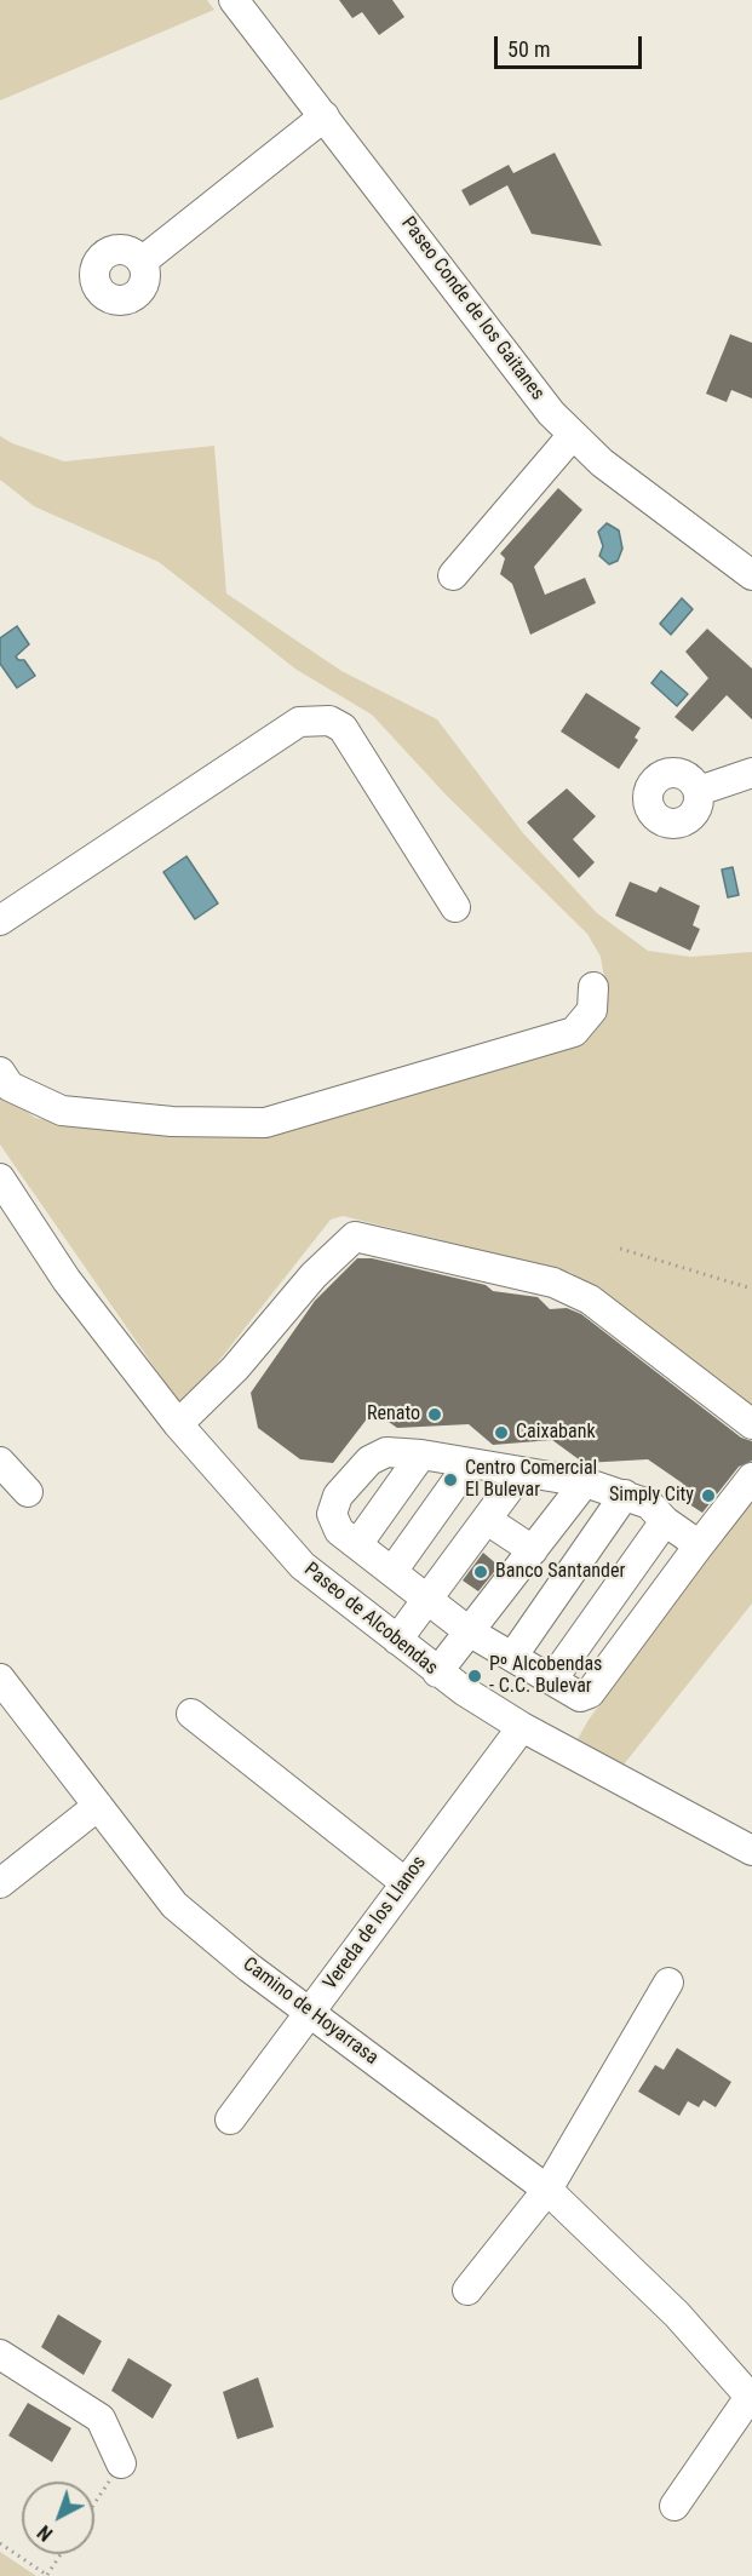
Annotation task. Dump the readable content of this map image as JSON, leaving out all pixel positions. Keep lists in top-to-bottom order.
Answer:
{
  "streets": {
    "street": [
      "Paseo Conde de los Gaitanes",
      "Paseo de Alcobendas",
      "Vereda de los Llanos",
      "Camino de Hoyarrasa"
    ]
  },
  "crossings": [
    ["Paseo de Alcobendas", "Vereda de los Llanos"],
    ["Vereda de los Llanos", "Camino de Hoyarrasa"]
  ],
  "places": [
    "Renato",
    "Caixabank",
    "Centro Comercial El Bulevar",
    "Simply City",
    "Banco Santander",
    "Pº Alcobendas - C.C. Bulevar"
  ],
  "scale_bar": "50 m",
  "north": "bottom left"
}
